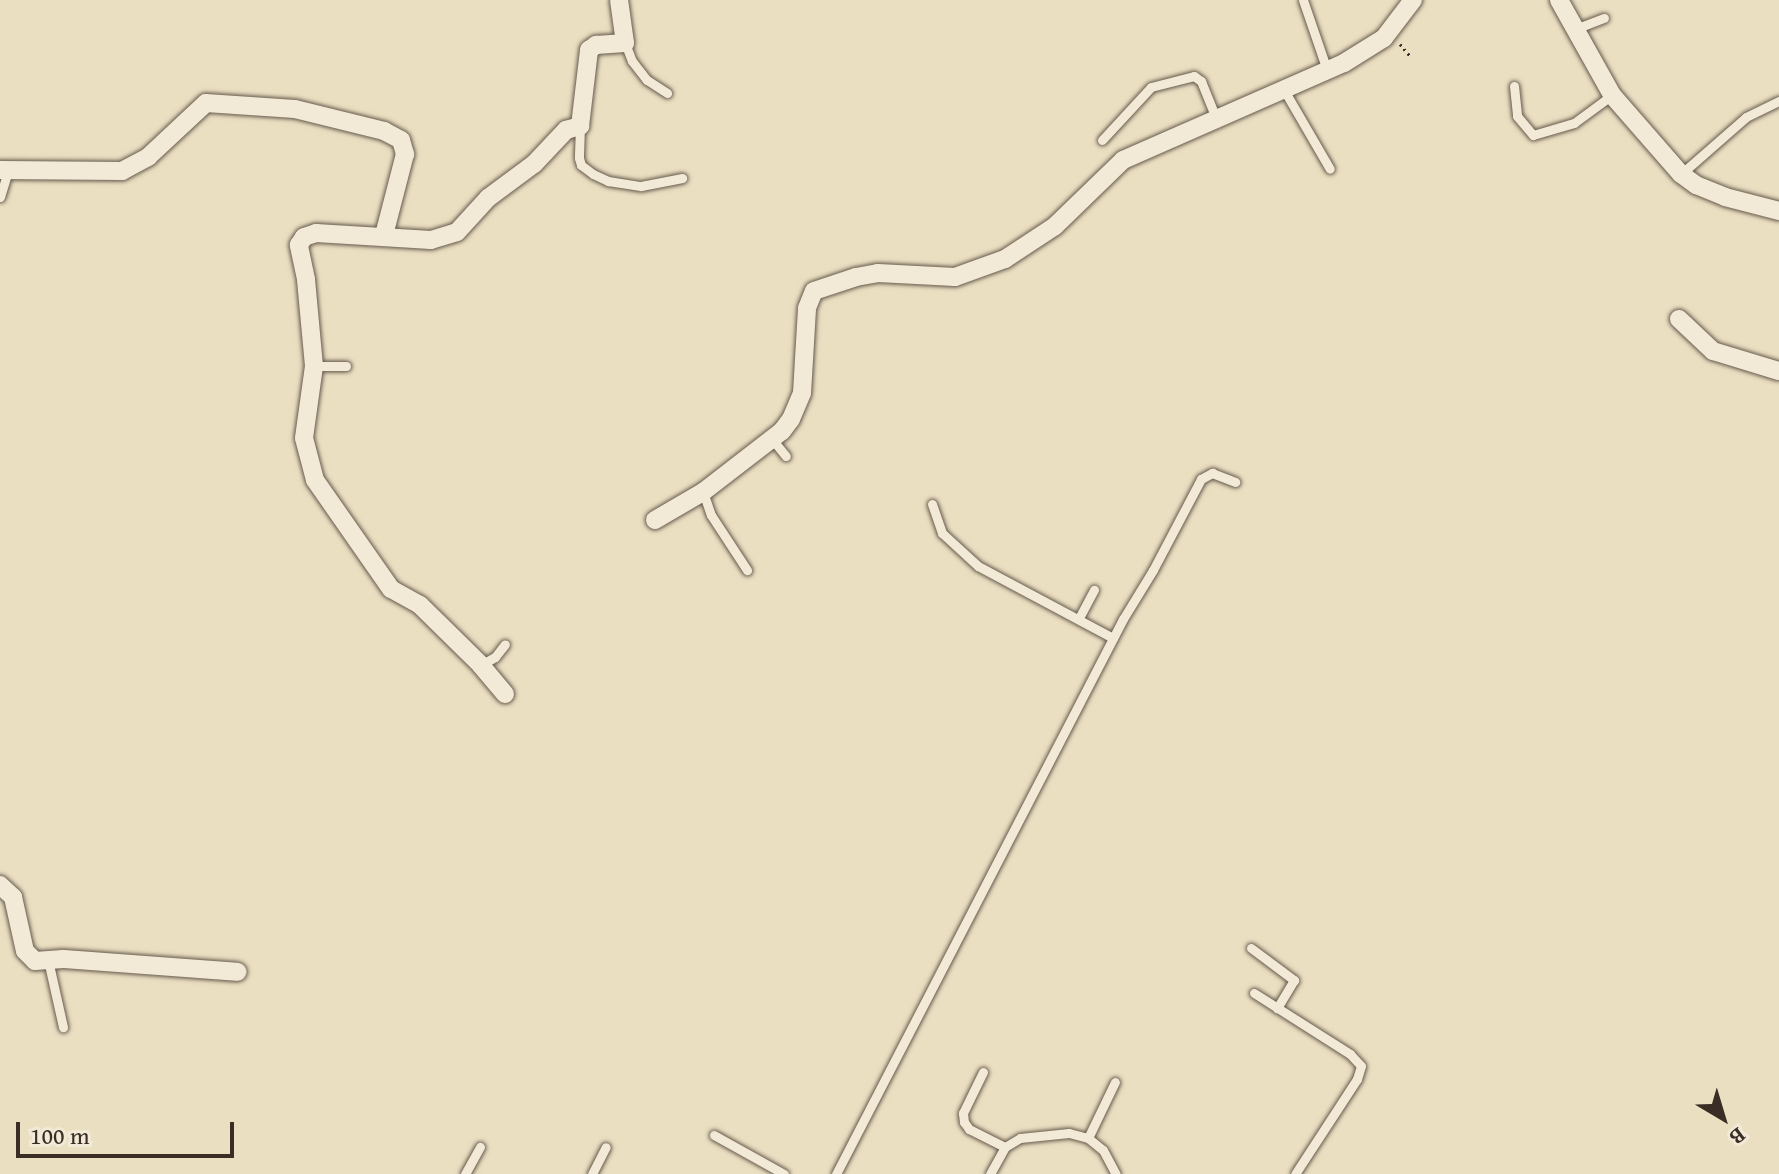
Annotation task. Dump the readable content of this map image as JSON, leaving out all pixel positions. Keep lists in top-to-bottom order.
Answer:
{
  "scale_bar": "100 m",
  "north": "bottom right"
}
